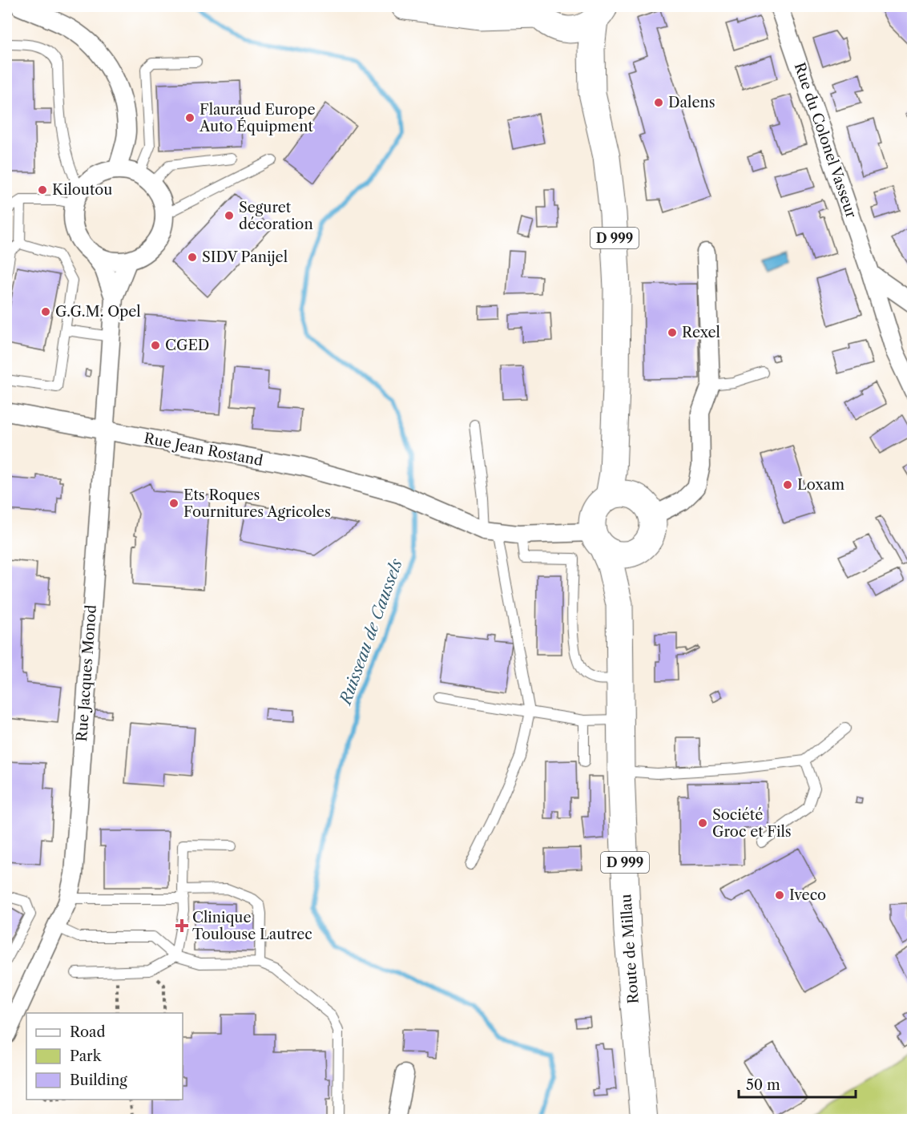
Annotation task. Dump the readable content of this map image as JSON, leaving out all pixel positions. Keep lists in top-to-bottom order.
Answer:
{
  "streets": {
    "main road": ["D 999", "Route de Millau"],
    "street": ["Rue du Colonel Vasseur", "Rue Jean Rostand", "Rue Jacques Monod"]
  },
  "crossings": [
    ["D 999", "Route de Millau"],
    ["Rue Jean Rostand", "Rue Jacques Monod"]
  ],
  "water": ["Ruisseau de Caussels"],
  "places": {
    "other": [
      "Dalens",
      "Flauraud Europe Auto Équipment",
      "Kiloutou",
      "Seguret décoration",
      "SIDV Panijel",
      "G.G.M. Opel",
      "Rexel",
      "CGED",
      "Loxam",
      "Ets Roques Fournitures Agricoles",
      "Société Groc et Fils",
      "Iveco"
    ],
    "health": ["Clinique Toulouse Lautrec"]
  },
  "legend": ["Road", "Park", "Building"],
  "scale_bar": "50 m"
}
